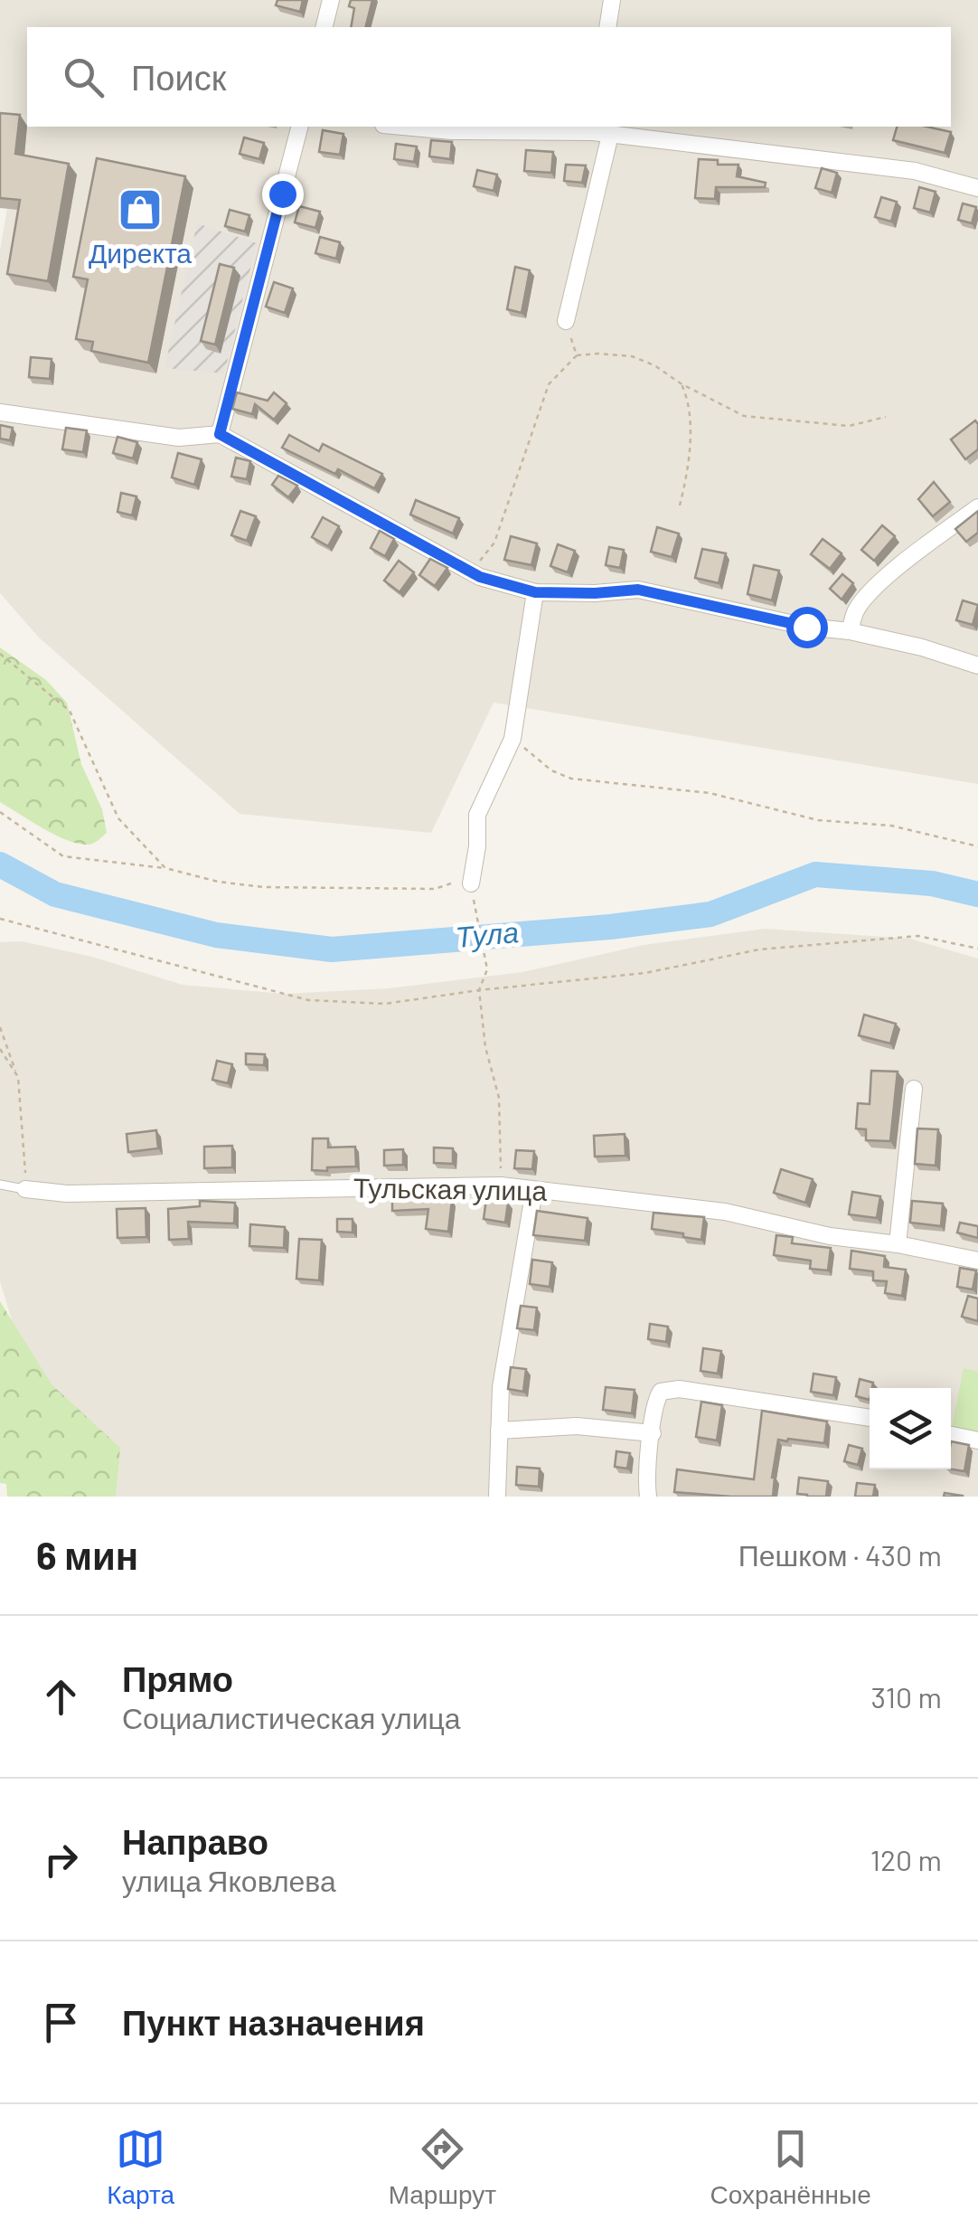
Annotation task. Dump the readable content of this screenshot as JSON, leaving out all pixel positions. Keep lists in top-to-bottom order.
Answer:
{
  "streets": {
    "street": ["Тульская улица"]
  },
  "water": ["Тула"],
  "places": {
    "shop": ["Директа"]
  },
  "page": {
    "search": "Поиск",
    "heading": ["6 мин", "Пешком · 430 m"],
    "list": [
      ["Прямо", "Социалистическая улица", "310 m"],
      ["Направо", "улица Яковлева", "120 m"],
      "Пункт назначения"
    ],
    "nav": ["Карта", "Маршрут", "Сохранённые"]
  }
}
